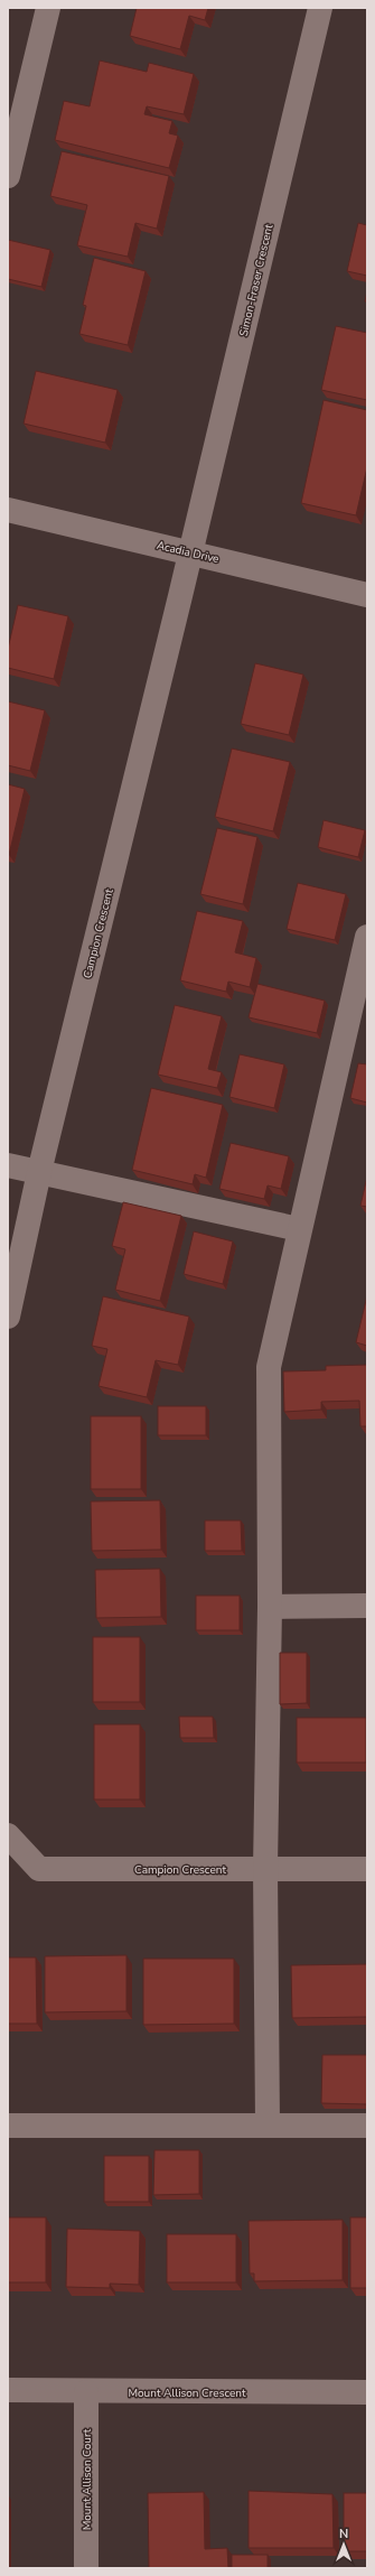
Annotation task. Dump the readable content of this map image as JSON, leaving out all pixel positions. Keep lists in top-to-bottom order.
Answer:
{
  "streets": {
    "street": [
      "Simon-Fraser Crescent",
      "Acadia Drive",
      "Campion Crescent",
      "Mount Allison Crescent",
      "Mount Allison Court"
    ]
  },
  "crossings": [
    ["Simon-Fraser Crescent", "Acadia Drive"],
    ["Simon-Fraser Crescent", "Campion Crescent"],
    ["Acadia Drive", "Campion Crescent"],
    ["Mount Allison Crescent", "Mount Allison Court"]
  ],
  "north": "top"
}
